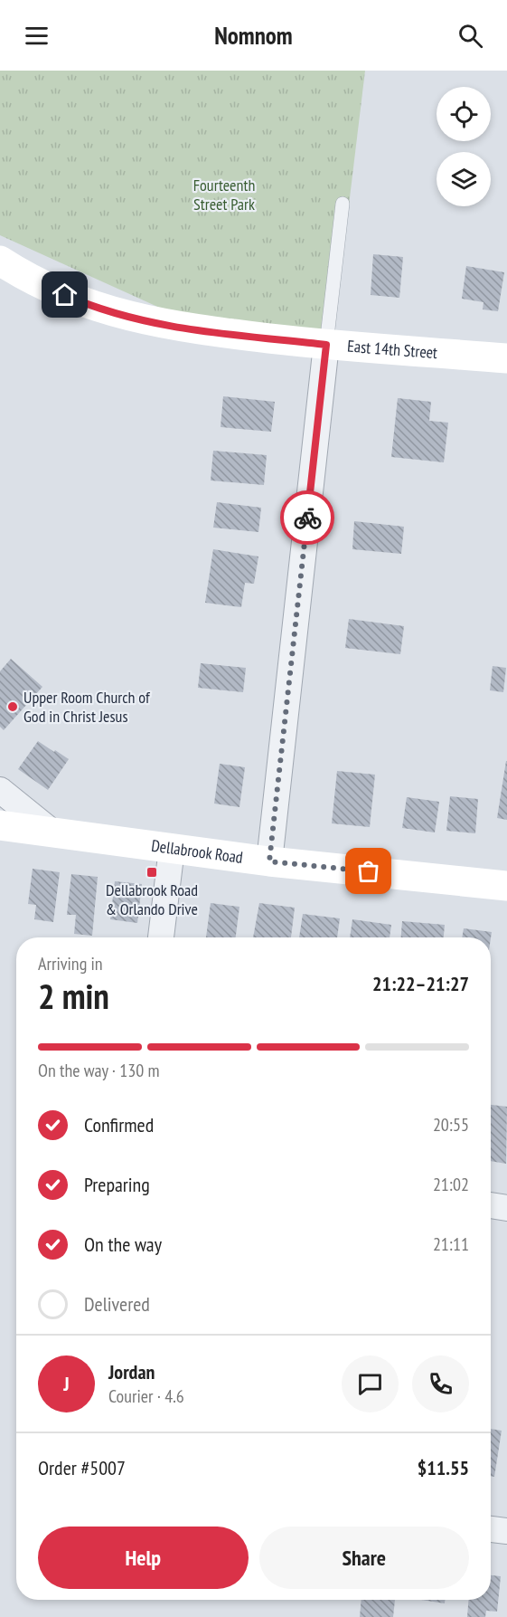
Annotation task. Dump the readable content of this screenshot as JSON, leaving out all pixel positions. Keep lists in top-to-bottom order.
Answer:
{
  "streets": {
    "main road": ["East 14th Street", "Dellabrook Road"]
  },
  "parks": ["Fourteenth Street Park"],
  "places": {
    "other": ["Upper Room Church of God in Christ Jesus"],
    "transit": ["Dellabrook Road & Orlando Drive"]
  },
  "page": {
    "header": "Nomnom",
    "heading": ["2 min", "Arriving in", "21:22–21:27"],
    "panel": [
      "Jordan",
      "Courier · 4.6",
      "Order #5007",
      "$11.55"
    ],
    "bar": "On the way · 130 m",
    "list": [
      ["Confirmed", "20:55"],
      ["Preparing", "21:02"],
      ["On the way", "21:11"],
      "Delivered"
    ],
    "round": "J",
    "buttons": ["Help", "Share"]
  }
}
